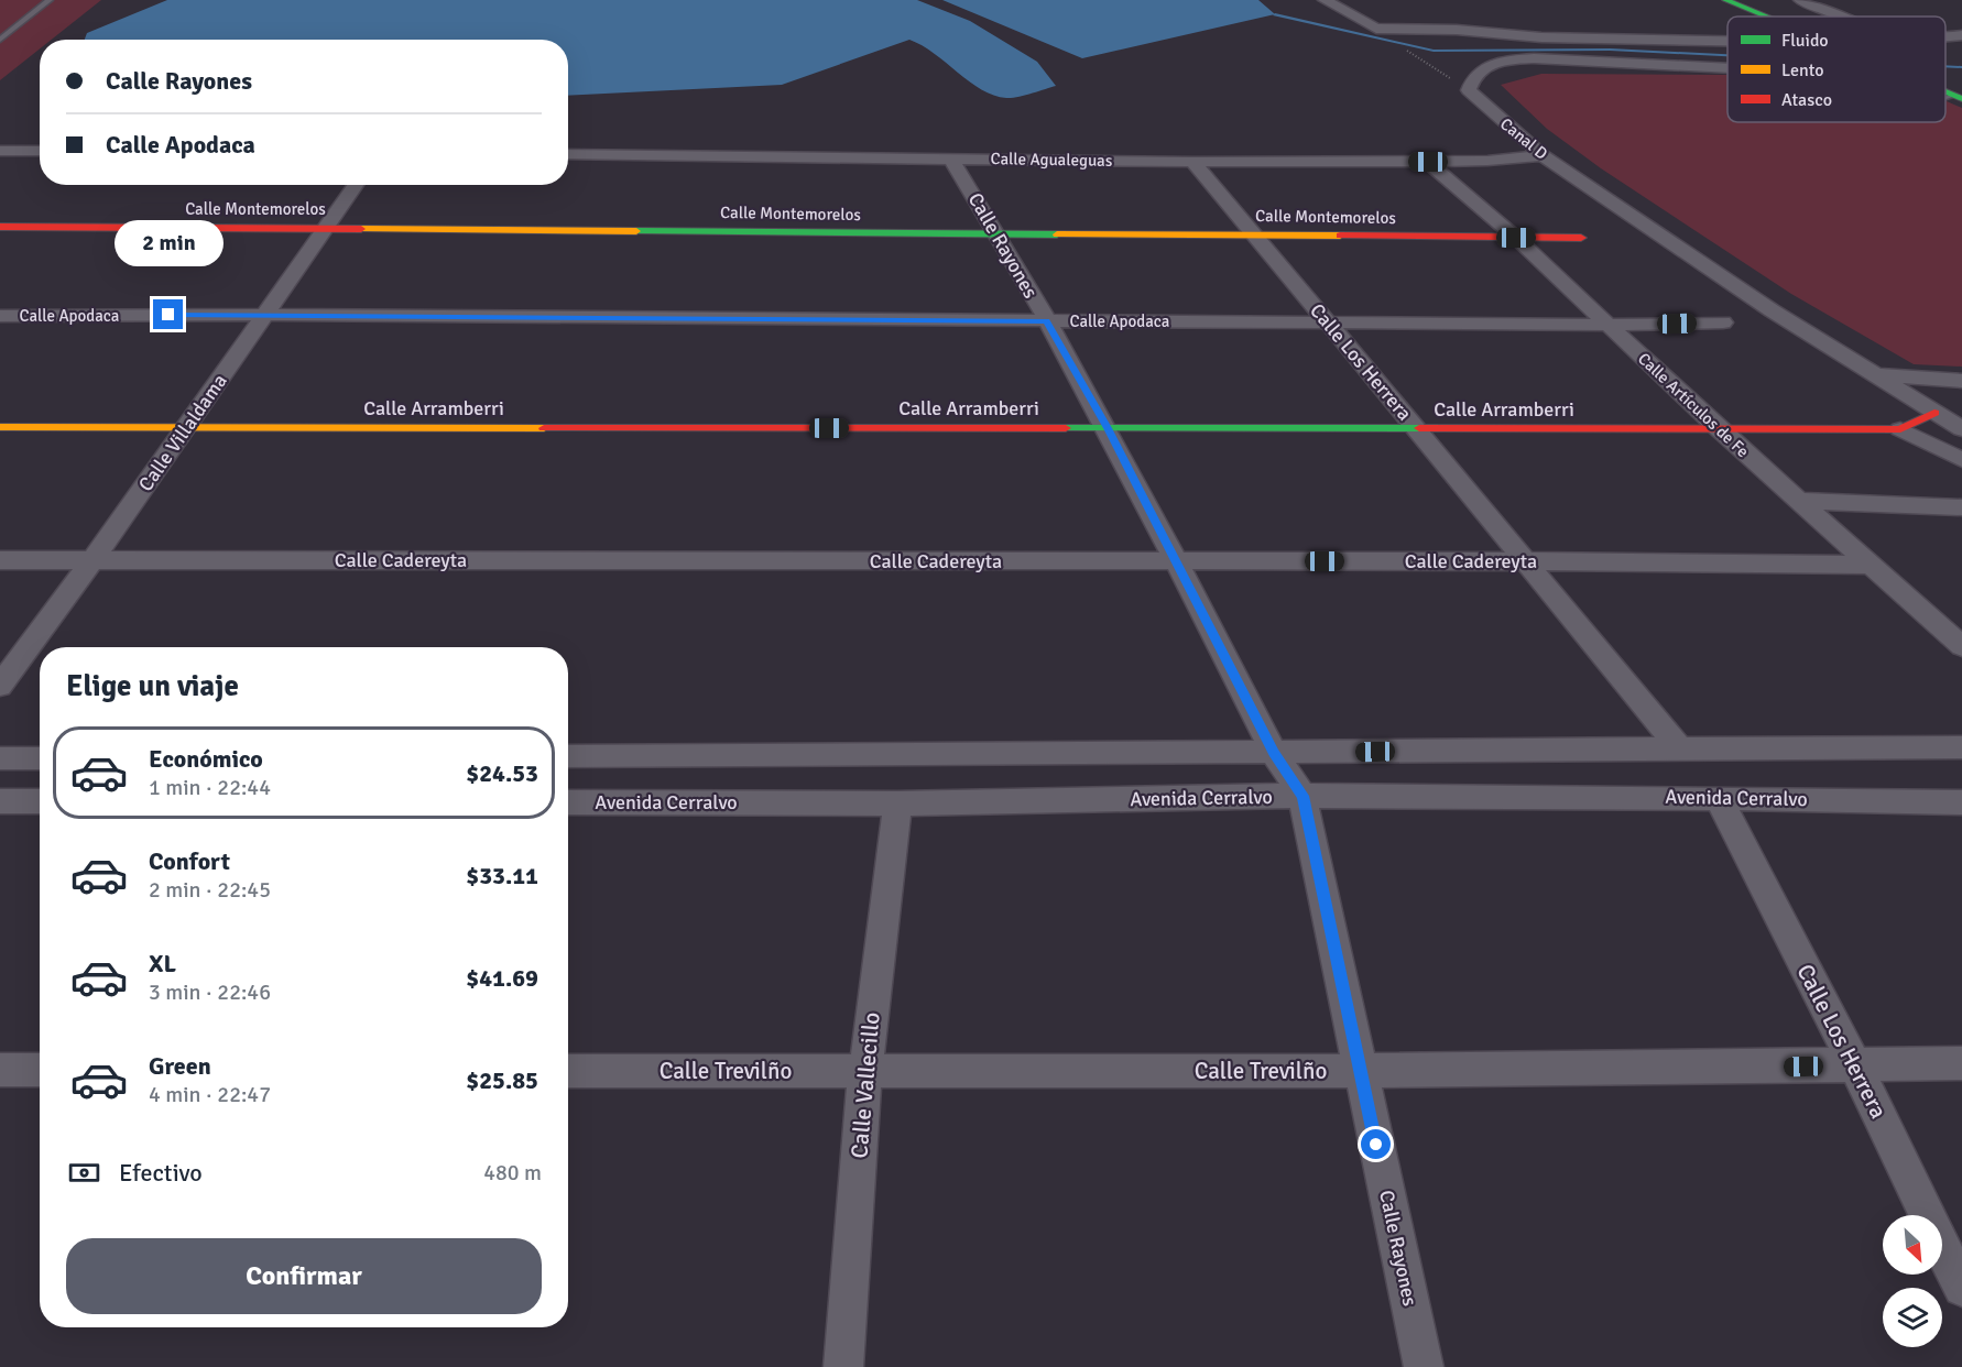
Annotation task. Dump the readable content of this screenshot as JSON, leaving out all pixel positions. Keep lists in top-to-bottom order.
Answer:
{
  "streets": {
    "street": [
      "Canal D",
      "Calle Agualeguas",
      "Calle Montemorelos",
      "Calle Rayones",
      "Calle Apodaca",
      "Calle Los Herrera",
      "Calle Artículos de Fe",
      "Calle Arramberri",
      "Calle Villaldama",
      "Calle Cadereyta",
      "Avenida Cerralvo",
      "Calle Trevilño",
      "Calle Vallecillo"
    ]
  },
  "crossings": [
    ["Canal D", "Calle Agualeguas"],
    ["Canal D", "Calle Arramberri"],
    ["Calle Agualeguas", "Calle Rayones"],
    ["Calle Agualeguas", "Calle Los Herrera"],
    ["Calle Agualeguas", "Calle Artículos de Fe"],
    ["Calle Montemorelos", "Calle Rayones"],
    ["Calle Montemorelos", "Calle Los Herrera"],
    ["Calle Montemorelos", "Calle Artículos de Fe"],
    ["Calle Montemorelos", "Calle Villaldama"],
    ["Calle Rayones", "Calle Apodaca"],
    ["Calle Rayones", "Calle Arramberri"],
    ["Calle Rayones", "Calle Cadereyta"],
    ["Calle Rayones", "Avenida Cerralvo"],
    ["Calle Rayones", "Calle Trevilño"],
    ["Calle Apodaca", "Calle Los Herrera"],
    ["Calle Apodaca", "Calle Artículos de Fe"],
    ["Calle Apodaca", "Calle Villaldama"],
    ["Calle Los Herrera", "Calle Arramberri"],
    ["Calle Los Herrera", "Calle Cadereyta"],
    ["Calle Los Herrera", "Avenida Cerralvo"],
    ["Calle Los Herrera", "Calle Trevilño"],
    ["Calle Artículos de Fe", "Calle Arramberri"],
    ["Calle Artículos de Fe", "Calle Cadereyta"],
    ["Calle Arramberri", "Calle Villaldama"],
    ["Calle Villaldama", "Calle Cadereyta"],
    ["Avenida Cerralvo", "Calle Vallecillo"],
    ["Calle Trevilño", "Calle Vallecillo"]
  ],
  "legend": ["Fluido", "Lento", "Atasco"],
  "north": "bottom right",
  "page": {
    "banner": ["Calle Rayones", "Calle Apodaca"],
    "bubble": "2 min",
    "heading": "Elige un viaje",
    "list": [
      {
        "name": "Económico",
        "note": "1 min · 22:44",
        "value": "$24.53"
      },
      {
        "name": "Confort",
        "note": "2 min · 22:45",
        "value": "$33.11"
      },
      {
        "name": "XL",
        "note": "3 min · 22:46",
        "value": "$41.69"
      },
      {
        "name": "Green",
        "note": "4 min · 22:47",
        "value": "$25.85"
      }
    ],
    "pay": ["Efectivo", "480 m"],
    "buttons": "Confirmar"
  }
}
